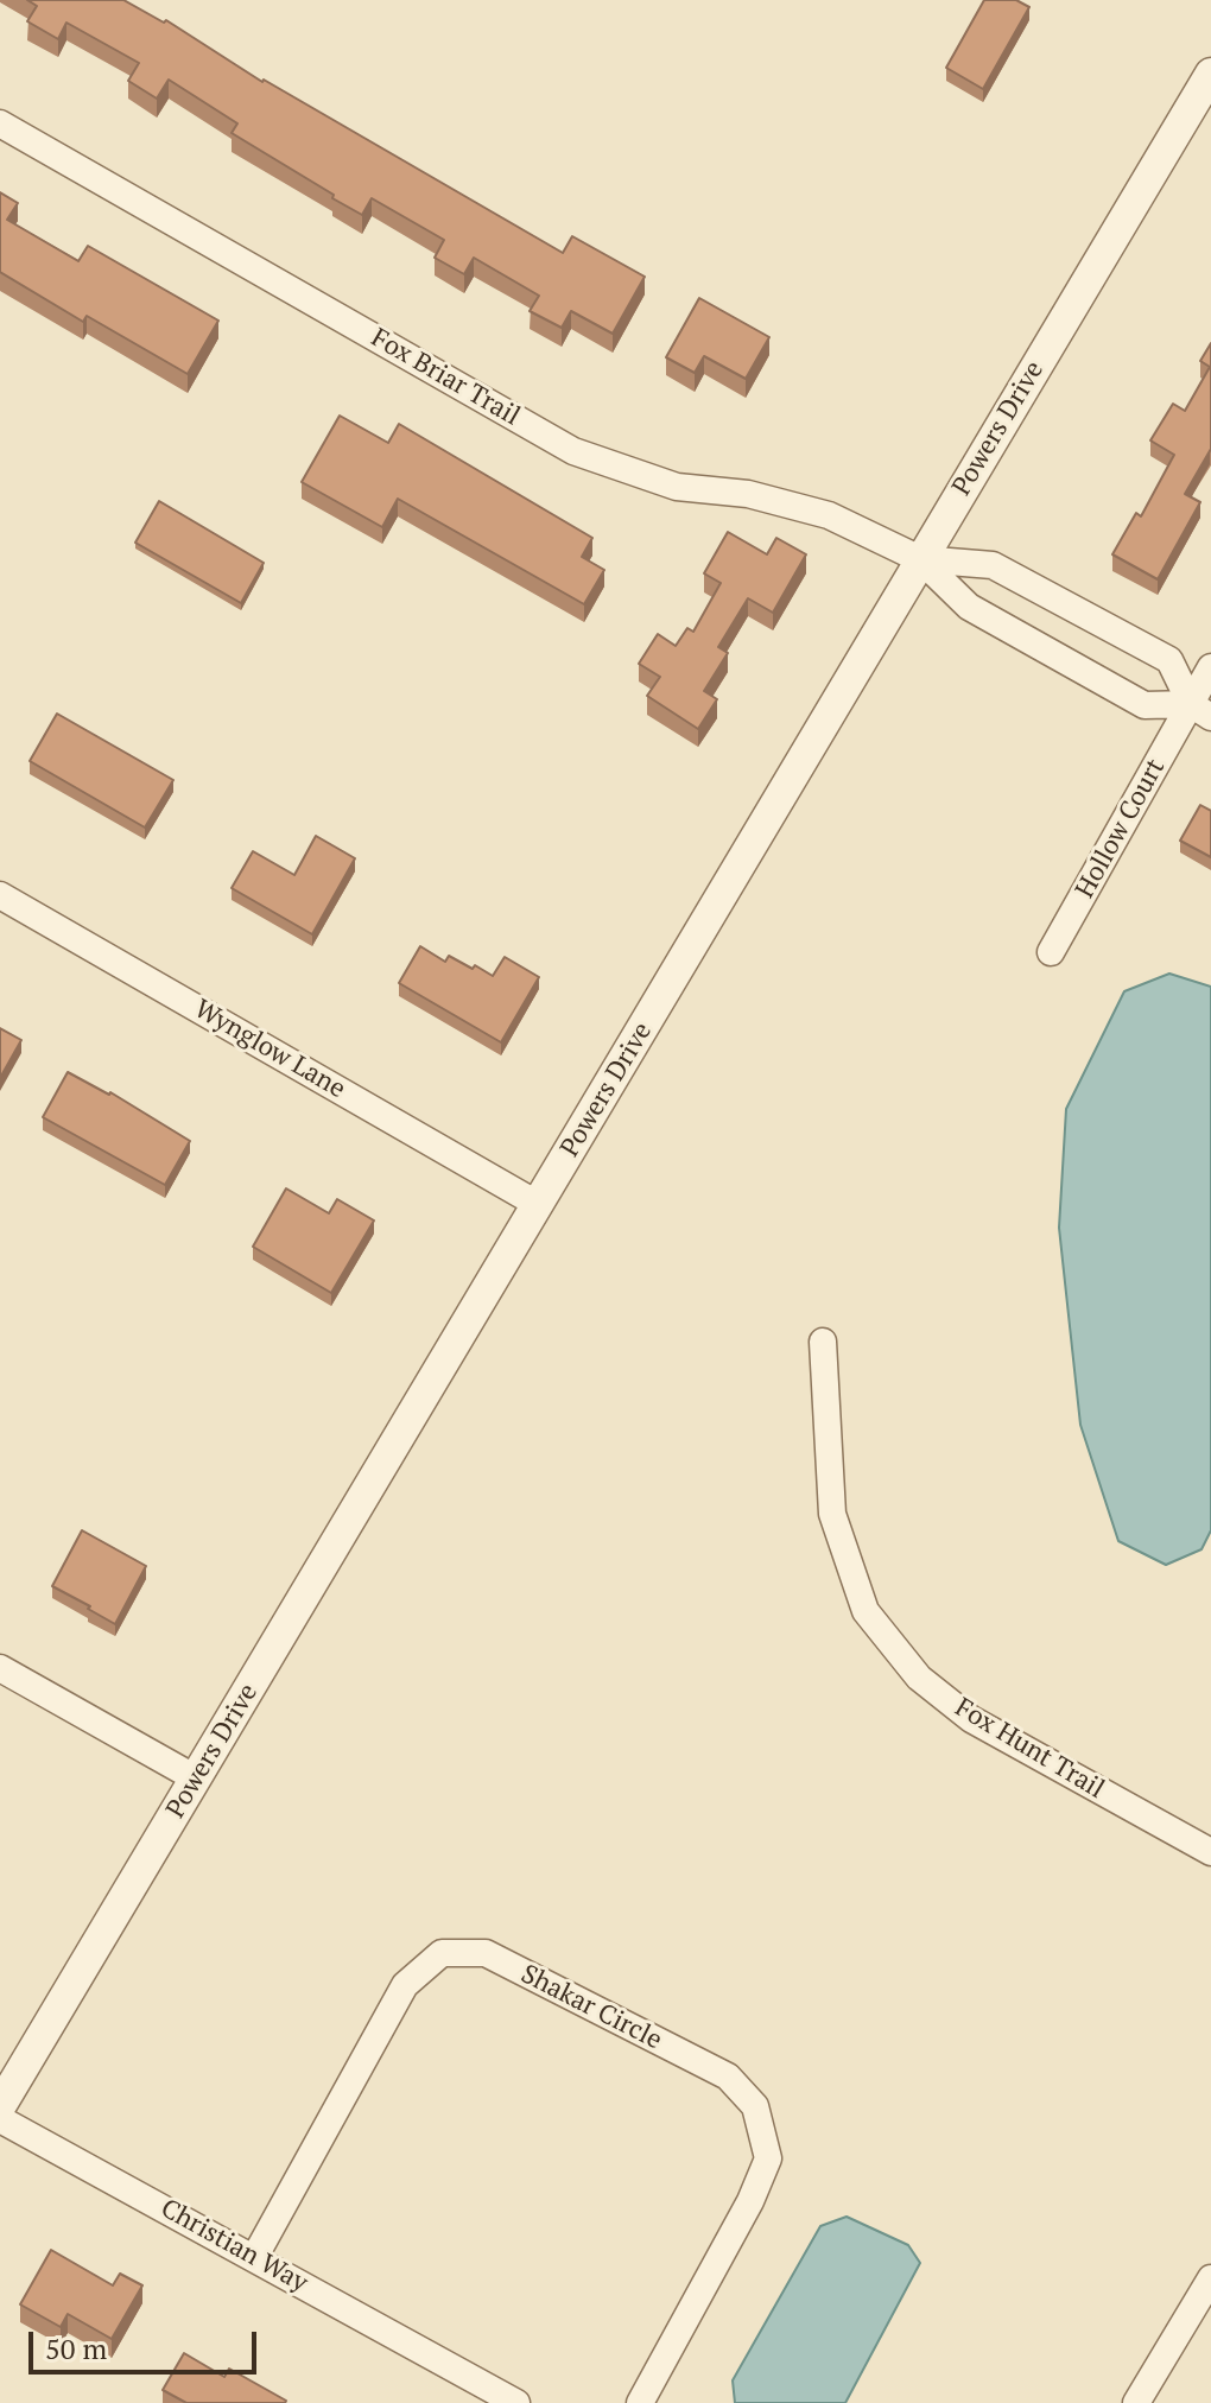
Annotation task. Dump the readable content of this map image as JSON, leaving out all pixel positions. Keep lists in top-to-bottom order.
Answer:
{
  "streets": {
    "street": [
      "Fox Briar Trail",
      "Powers Drive",
      "Hollow Court",
      "Wynglow Lane",
      "Fox Hunt Trail",
      "Shakar Circle",
      "Christian Way"
    ]
  },
  "crossings": [
    ["Fox Briar Trail", "Powers Drive"],
    ["Fox Briar Trail", "Hollow Court"],
    ["Powers Drive", "Wynglow Lane"],
    ["Shakar Circle", "Christian Way"]
  ],
  "scale_bar": "50 m"
}
